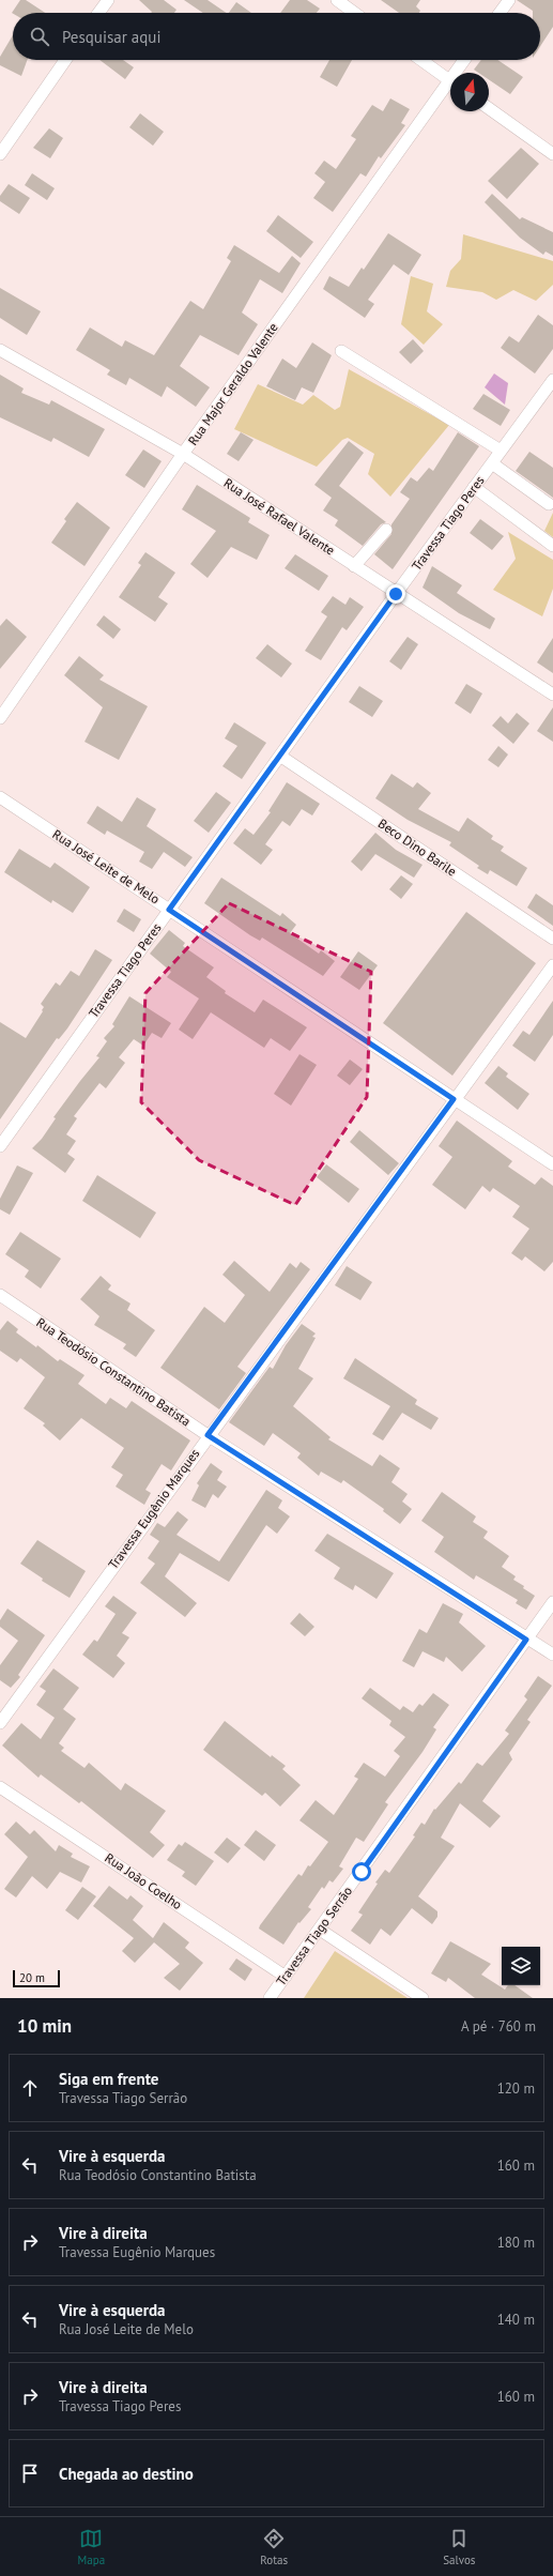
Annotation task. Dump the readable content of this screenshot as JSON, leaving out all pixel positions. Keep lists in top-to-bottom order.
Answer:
{
  "streets": {
    "street": [
      "Rua Major Geraldo Valente",
      "Rua José Rafael Valente",
      "Travessa Tiago Peres",
      "Beco Dino Barile",
      "Rua José Leite de Melo",
      "Rua Teodósio Constantino Batista",
      "Travessa Eugênio Marques",
      "Rua João Coelho",
      "Travessa Tiago Serrão"
    ]
  },
  "crossings": [
    ["Rua Major Geraldo Valente", "Rua José Rafael Valente"],
    ["Rua José Rafael Valente", "Travessa Tiago Peres"],
    ["Travessa Tiago Peres", "Beco Dino Barile"],
    ["Travessa Tiago Peres", "Rua José Leite de Melo"],
    ["Rua José Leite de Melo", "Travessa Eugênio Marques"],
    ["Rua Teodósio Constantino Batista", "Travessa Eugênio Marques"],
    ["Rua Teodósio Constantino Batista", "Travessa Tiago Serrão"],
    ["Rua João Coelho", "Travessa Tiago Serrão"]
  ],
  "scale_bar": "20 m",
  "north": "top",
  "page": {
    "search": "Pesquisar aqui",
    "scale": "20 m",
    "heading": ["10 min", "A pé · 760 m"],
    "list": [
      ["Siga em frente", "Travessa Tiago Serrão", "120 m"],
      ["Vire à esquerda", "Rua Teodósio Constantino Batista", "160 m"],
      ["Vire à direita", "Travessa Eugênio Marques", "180 m"],
      ["Vire à esquerda", "Rua José Leite de Melo", "140 m"],
      ["Vire à direita", "Travessa Tiago Peres", "160 m"],
      "Chegada ao destino"
    ],
    "nav": ["Mapa", "Rotas", "Salvos"]
  }
}
